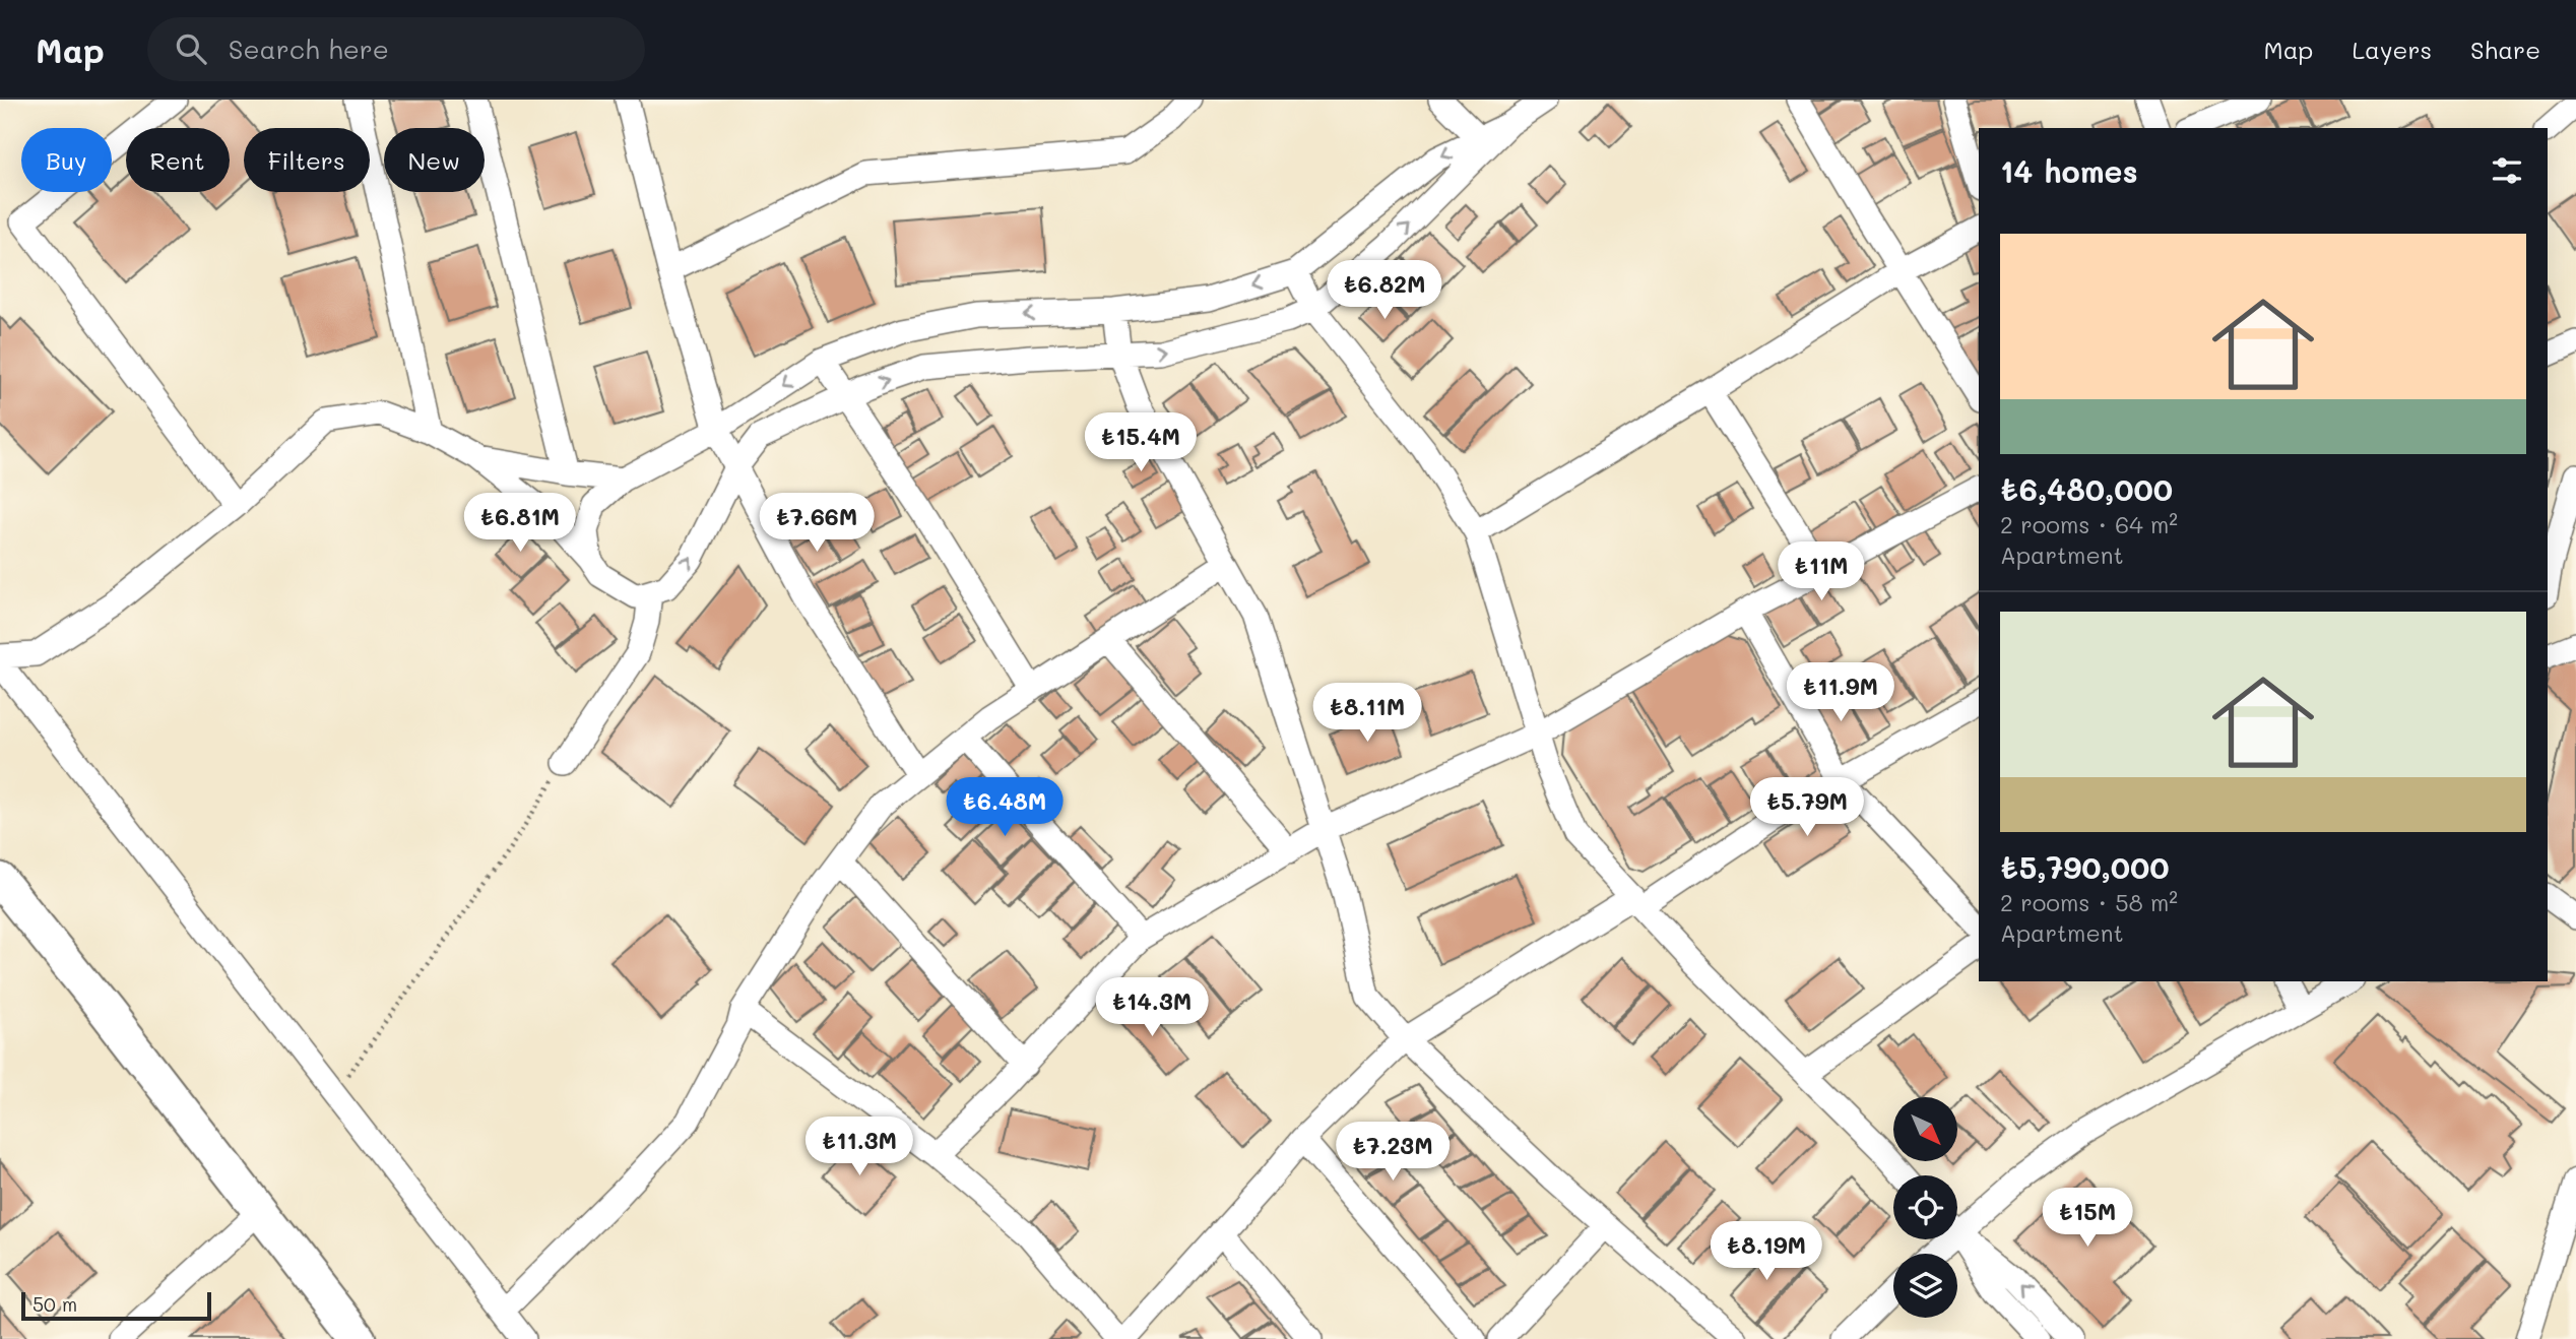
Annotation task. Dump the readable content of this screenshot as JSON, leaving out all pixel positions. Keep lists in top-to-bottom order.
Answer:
{
  "scale_bar": "50 m",
  "north": "bottom right",
  "page": {
    "header": "Map",
    "search": "Search here",
    "nav": ["Map", "Layers", "Share"],
    "chip": [
      "Buy",
      "Rent",
      "Filters",
      "New"
    ],
    "heading": "14 homes",
    "list": [
      {
        "name": "₺6,480,000",
        "note": "2 rooms · 64 m² · Apartment"
      },
      {
        "name": "₺5,790,000",
        "note": "2 rooms · 58 m² · Apartment"
      }
    ],
    "price": [
      "₺6.82M",
      "₺15.4M",
      "₺6.81M",
      "₺7.66M",
      "₺11M",
      "₺11.9M",
      "₺8.11M",
      "₺6.48M",
      "₺5.79M",
      "₺14.3M",
      "₺11.3M",
      "₺7.23M",
      "₺15M",
      "₺8.19M"
    ],
    "scale": "50 m"
  }
}
